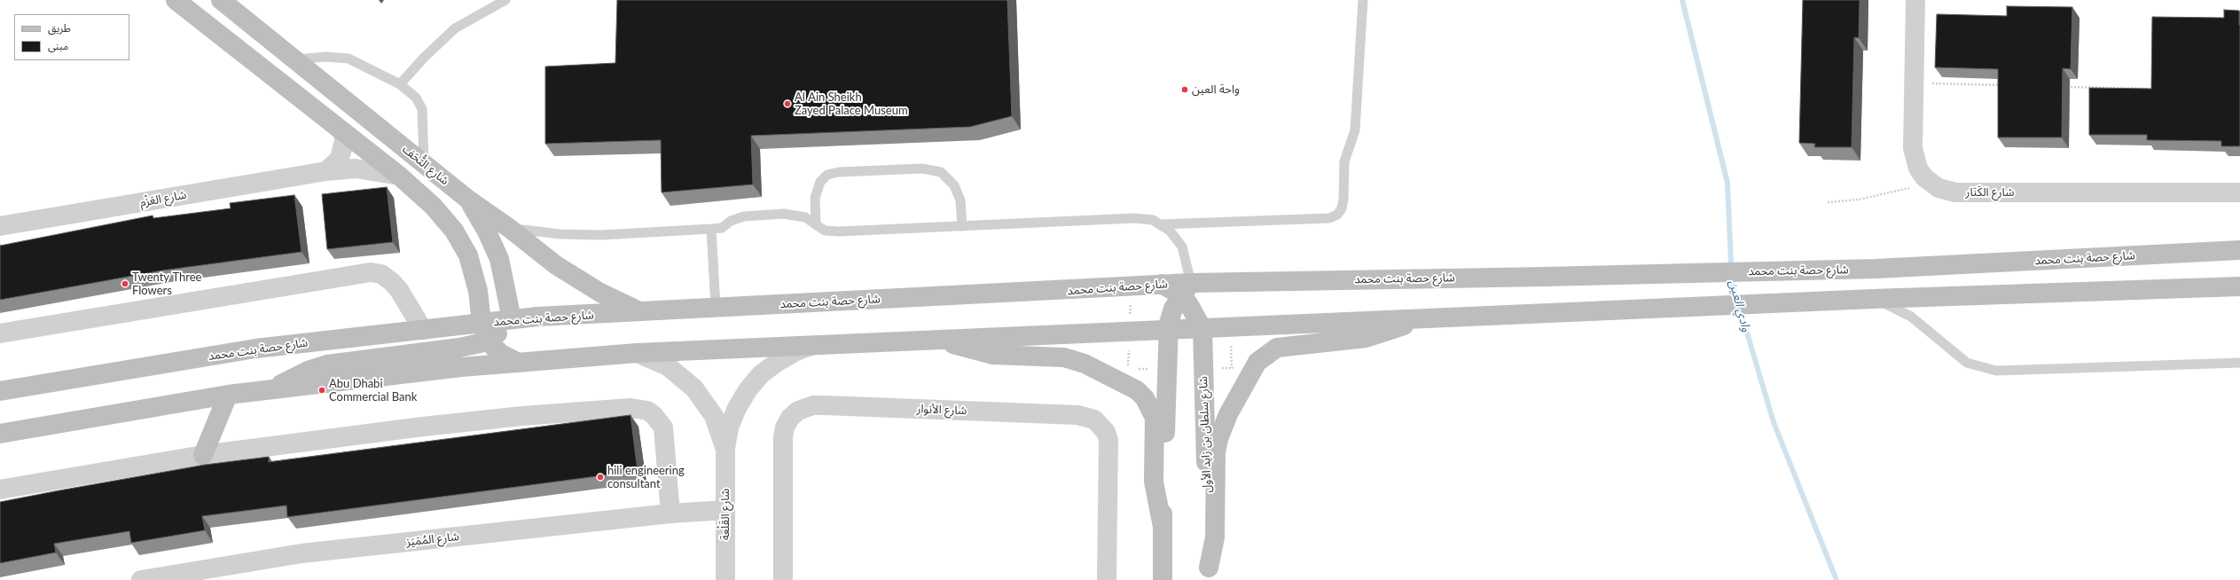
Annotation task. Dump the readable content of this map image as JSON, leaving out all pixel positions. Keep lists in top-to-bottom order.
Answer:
{
  "streets": {
    "main road": ["شارع التُّحَف", "شارع حصة بنت محمد", "شارع سلطان بن زايد الأول"],
    "street": [
      "شارع الكَنَار",
      "شارع العَزْم",
      "شارع الأنوار",
      "شارع القَلْعة",
      "شارع المُمَيَز"
    ]
  },
  "crossings": [
    ["شارع التُّحَف", "شارع حصة بنت محمد"],
    ["شارع حصة بنت محمد", "شارع سلطان بن زايد الأول"],
    ["شارع القَلْعة", "شارع المُمَيَز"]
  ],
  "water": ["وادي العين"],
  "places": [
    "واحة العين",
    "Al Ain Sheikh Zayed Palace Museum",
    "Twenty Three Flowers",
    "Abu Dhabi Commercial Bank",
    "hili engineering consultant"
  ],
  "legend": ["طريق", "مبنى"]
}
